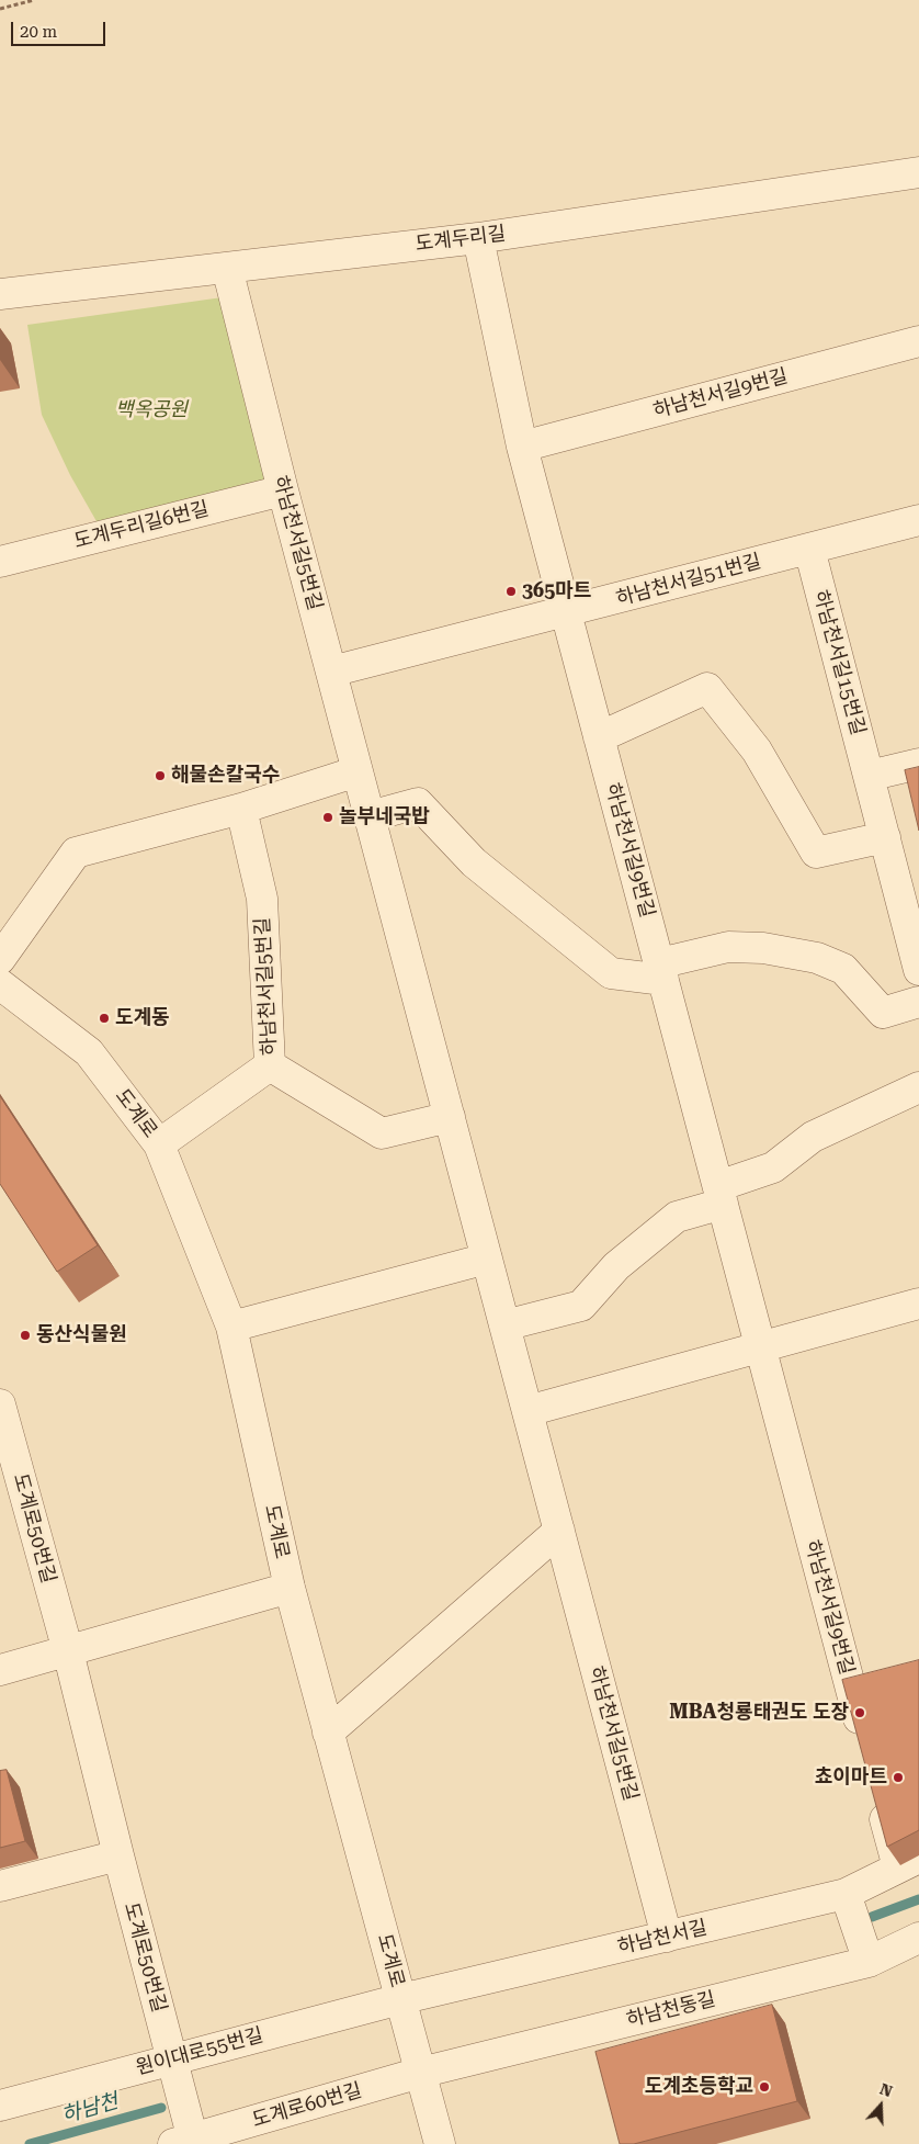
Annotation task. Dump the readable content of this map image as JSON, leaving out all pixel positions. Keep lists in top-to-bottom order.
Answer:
{
  "streets": {
    "street": [
      "도계두리길",
      "하남천서길9번길",
      "도계두리길6번길",
      "하남천서길5번길",
      "하남천서길51번길",
      "하남천서길15번길",
      "도계로",
      "도계로50번길",
      "하남천서길",
      "하남천동길",
      "원이대로55번길",
      "도계로60번길"
    ]
  },
  "crossings": [
    ["도계두리길", "하남천서길9번길"],
    ["도계두리길", "하남천서길5번길"],
    ["하남천서길9번길", "하남천서길51번길"],
    ["도계두리길6번길", "하남천서길5번길"],
    ["하남천서길5번길", "하남천서길51번길"],
    ["하남천서길5번길", "하남천서길"],
    ["하남천서길51번길", "하남천서길15번길"],
    ["도계로", "하남천서길"],
    ["도계로", "하남천동길"],
    ["도계로", "원이대로55번길"],
    ["도계로", "도계로60번길"],
    ["도계로50번길", "원이대로55번길"],
    ["도계로50번길", "도계로60번길"],
    ["하남천서길", "원이대로55번길"],
    ["하남천동길", "도계로60번길"],
    ["원이대로55번길", "도계로60번길"]
  ],
  "water": ["하남천"],
  "parks": ["백옥공원"],
  "places": [
    "365마트",
    "해물손칼국수",
    "놀부네국밥",
    "도계동",
    "동산식물원",
    "MBA청룡태권도 도장",
    "쵸이마트",
    "도계초등학교"
  ],
  "scale_bar": "20 m",
  "north": "top"
}
